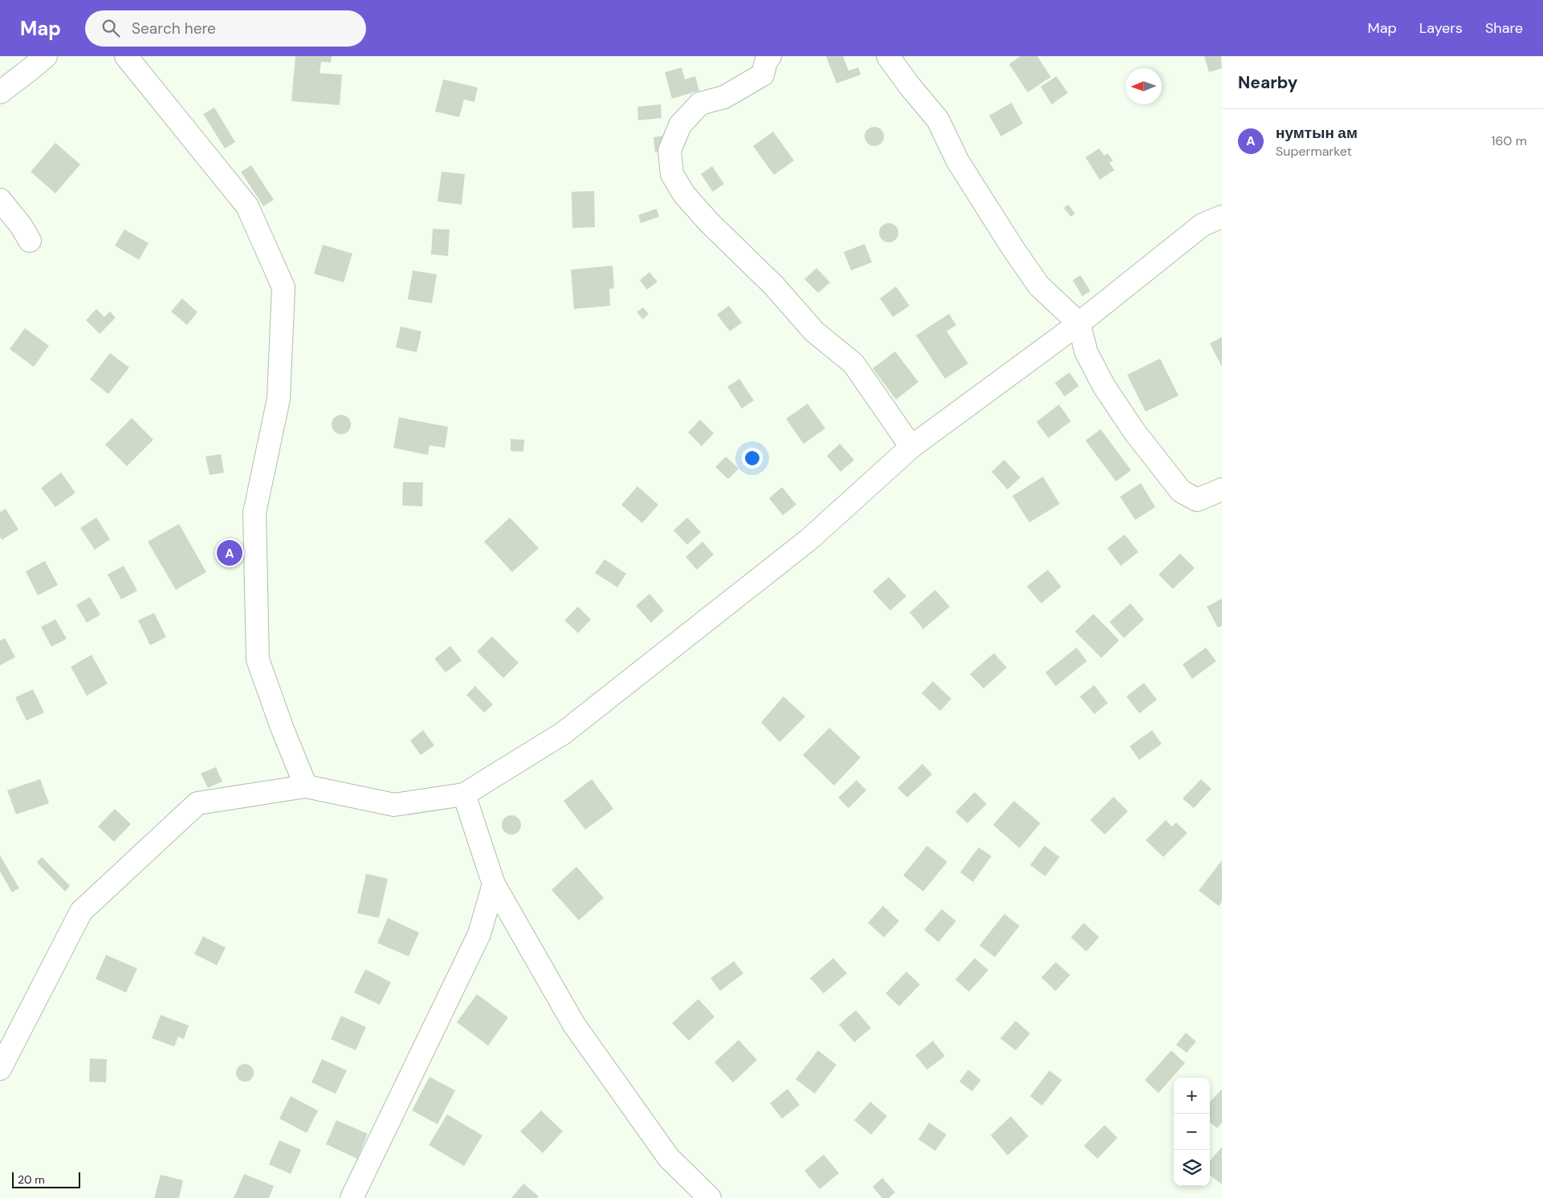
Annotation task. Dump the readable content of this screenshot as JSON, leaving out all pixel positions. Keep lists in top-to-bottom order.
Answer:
{
  "scale_bar": "20 m",
  "north": "left",
  "page": {
    "header": "Map",
    "search": "Search here",
    "nav": ["Map", "Layers", "Share"],
    "heading": "Nearby",
    "list": [
      {
        "mark": "A",
        "name": "нумтын ам",
        "note": "Supermarket",
        "value": "160 m"
      }
    ],
    "pins": "A",
    "map_buttons": ["+", "−"],
    "scale": "20 m"
  }
}
